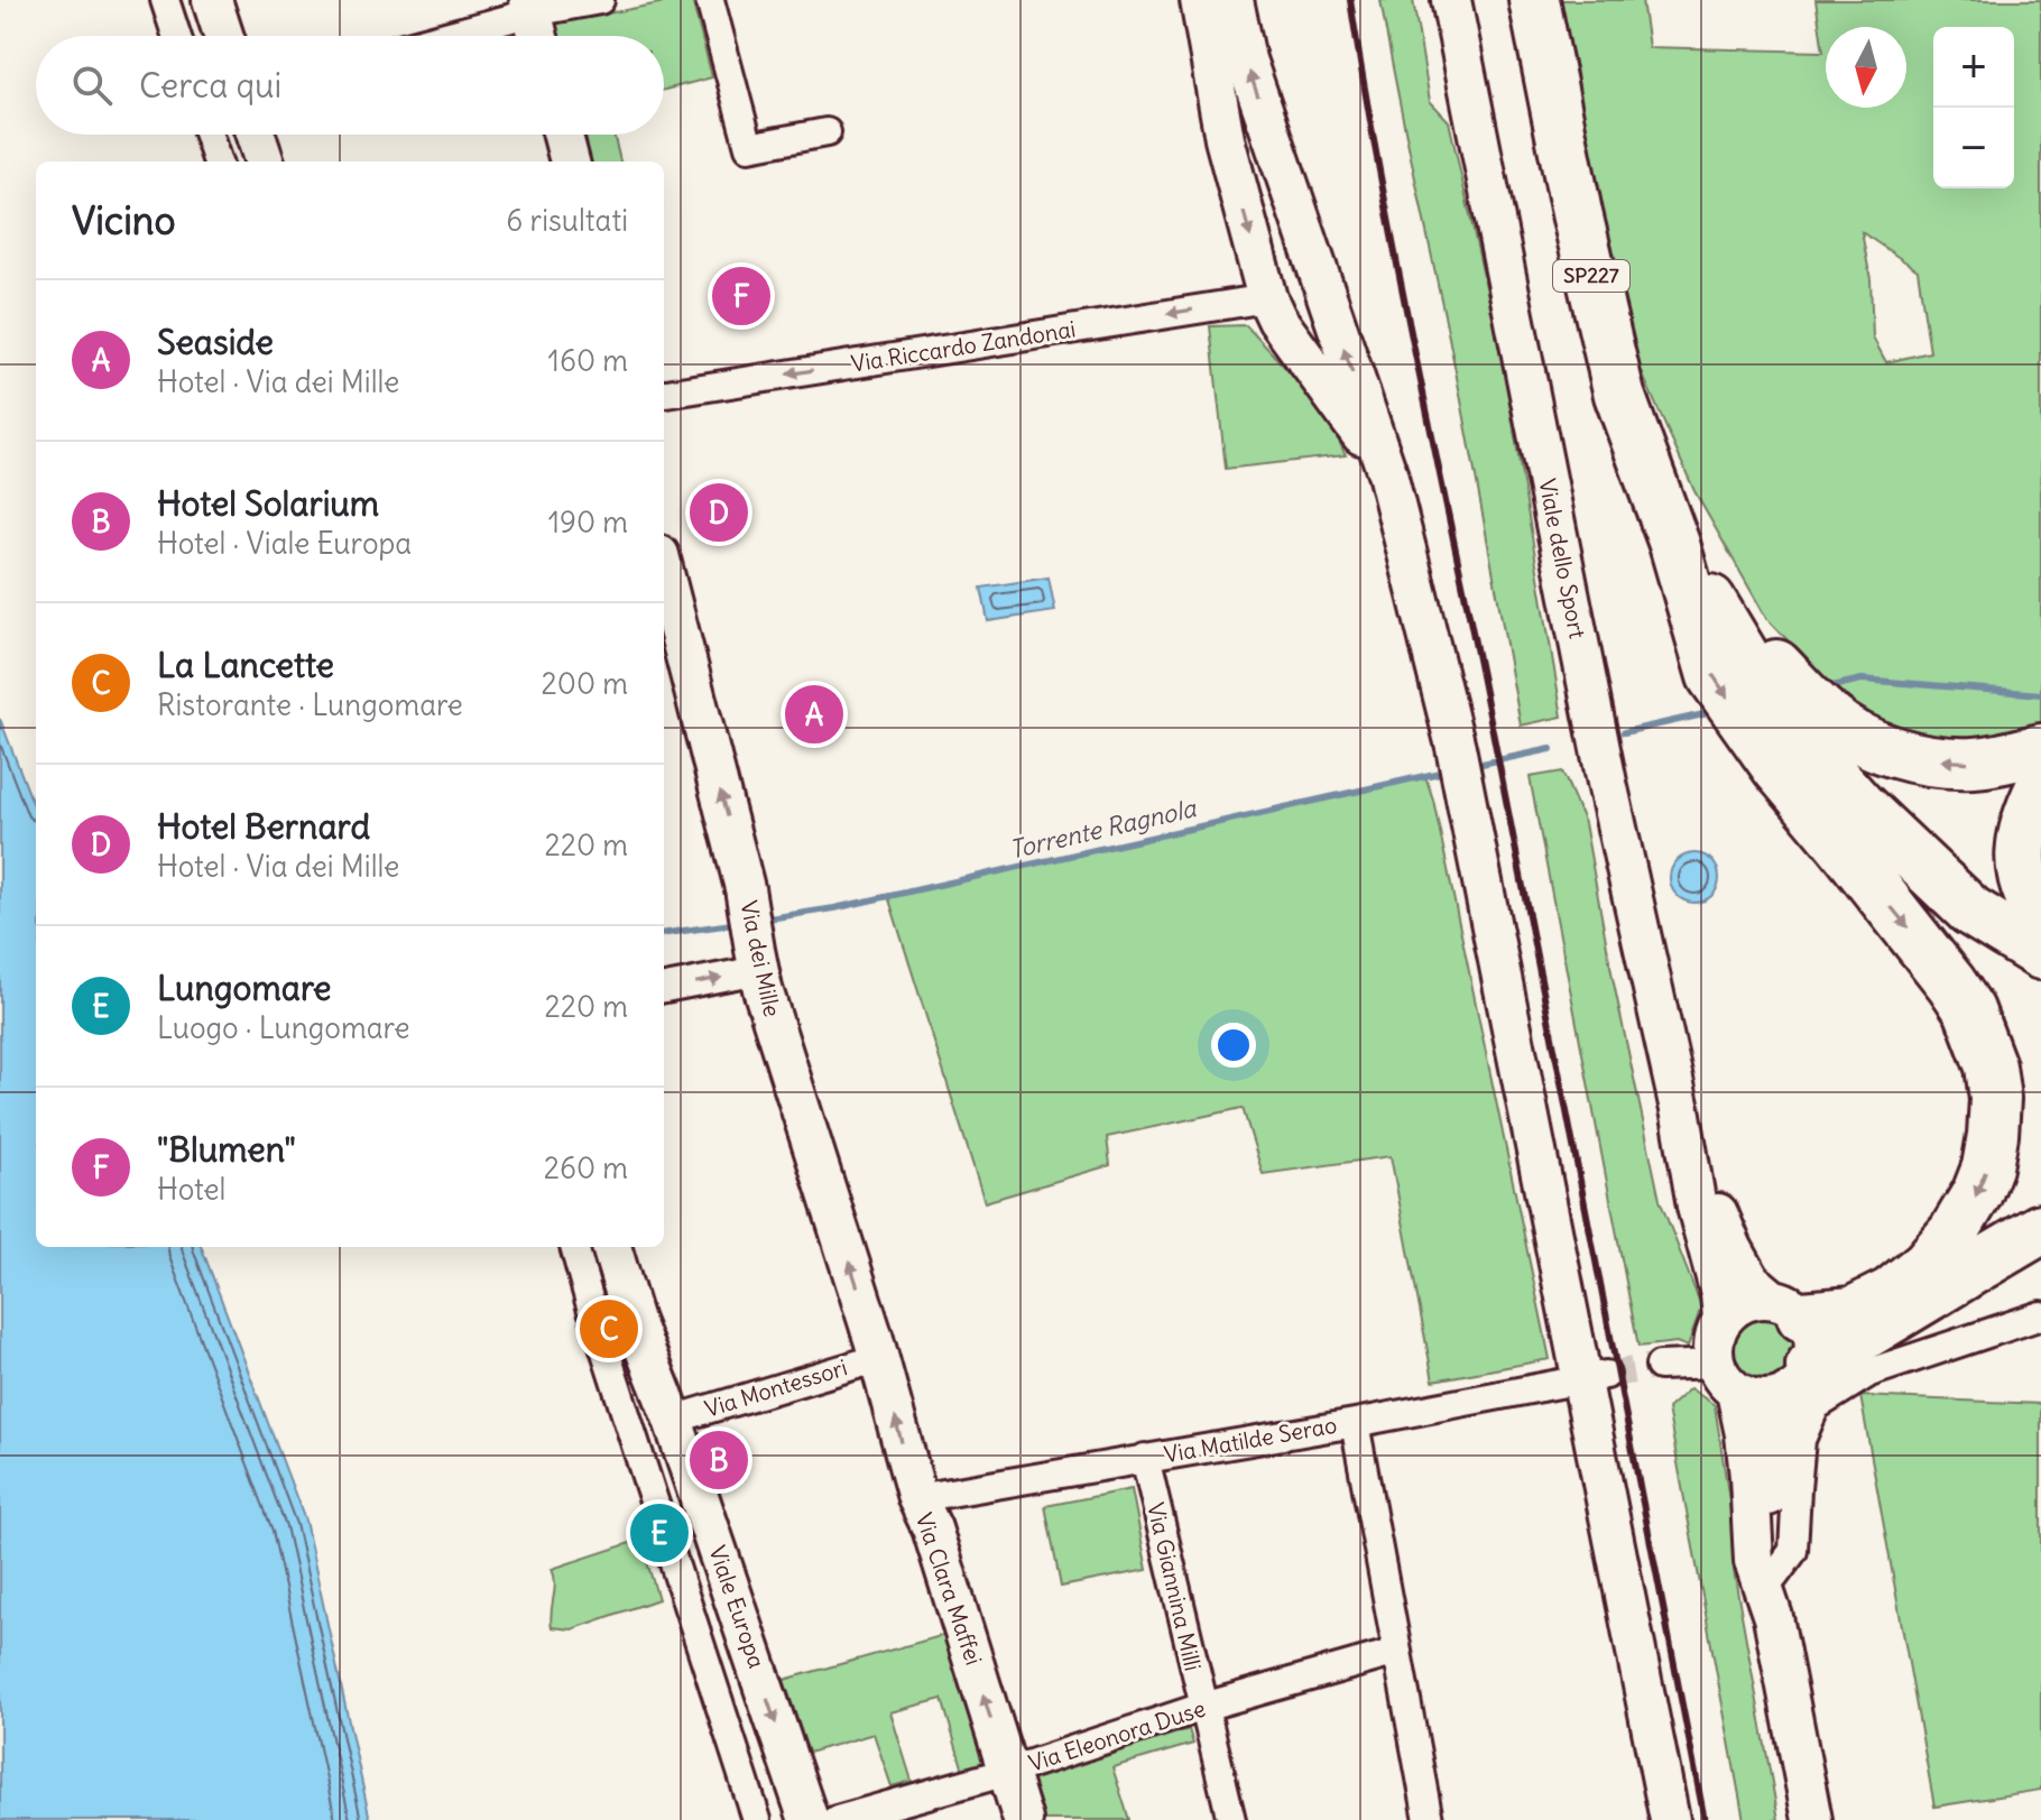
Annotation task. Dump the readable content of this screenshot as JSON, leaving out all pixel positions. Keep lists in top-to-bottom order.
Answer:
{
  "streets": {
    "highway": ["SP227"],
    "street": [
      "Via Riccardo Zandonai",
      "Viale dello Sport",
      "Via dei Mille",
      "Via Montessori",
      "Via Matilde Serao",
      "Via Giannina Milli",
      "Via Clara Maffei",
      "Viale Europa",
      "Via Eleonora Duse"
    ]
  },
  "crossings": [
    ["Via dei Mille", "Via Montessori"],
    ["Via dei Mille", "Via Clara Maffei"],
    ["Via Montessori", "Via Clara Maffei"],
    ["Via Montessori", "Viale Europa"],
    ["Via Matilde Serao", "Via Giannina Milli"],
    ["Via Matilde Serao", "Via Clara Maffei"],
    ["Via Giannina Milli", "Via Eleonora Duse"],
    ["Via Clara Maffei", "Via Eleonora Duse"]
  ],
  "one_way": ["Via Riccardo Zandonai", "Via dei Mille"],
  "water": ["Torrente Ragnola"],
  "north": "bottom",
  "page": {
    "map_buttons": ["+", "−"],
    "search": "Cerca qui",
    "heading": ["Vicino", "6 risultati"],
    "pins": [
      "F",
      "D",
      "A",
      "C",
      "B",
      "E"
    ],
    "list": [
      {
        "mark": "A",
        "name": "Seaside",
        "note": "Hotel · Via dei Mille",
        "value": "160 m"
      },
      {
        "mark": "B",
        "name": "Hotel Solarium",
        "note": "Hotel · Viale Europa",
        "value": "190 m"
      },
      {
        "mark": "C",
        "name": "La Lancette",
        "note": "Ristorante · Lungomare",
        "value": "200 m"
      },
      {
        "mark": "D",
        "name": "Hotel Bernard",
        "note": "Hotel · Via dei Mille",
        "value": "220 m"
      },
      {
        "mark": "E",
        "name": "Lungomare",
        "note": "Luogo · Lungomare",
        "value": "220 m"
      },
      {
        "mark": "F",
        "name": "\"Blumen\"",
        "note": "Hotel",
        "value": "260 m"
      }
    ]
  }
}
